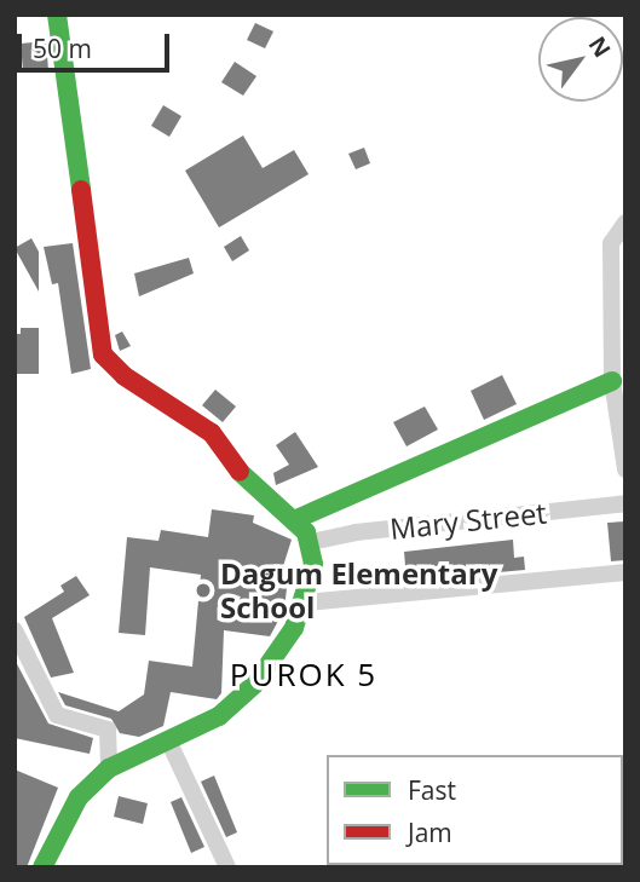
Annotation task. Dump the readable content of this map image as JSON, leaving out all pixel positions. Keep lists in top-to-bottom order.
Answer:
{
  "streets": {
    "street": ["Mary Street"]
  },
  "districts": ["PUROK 5"],
  "places": ["Dagum Elementary School"],
  "legend": ["Fast", "Jam"],
  "scale_bar": "50 m",
  "north": "top right"
}
